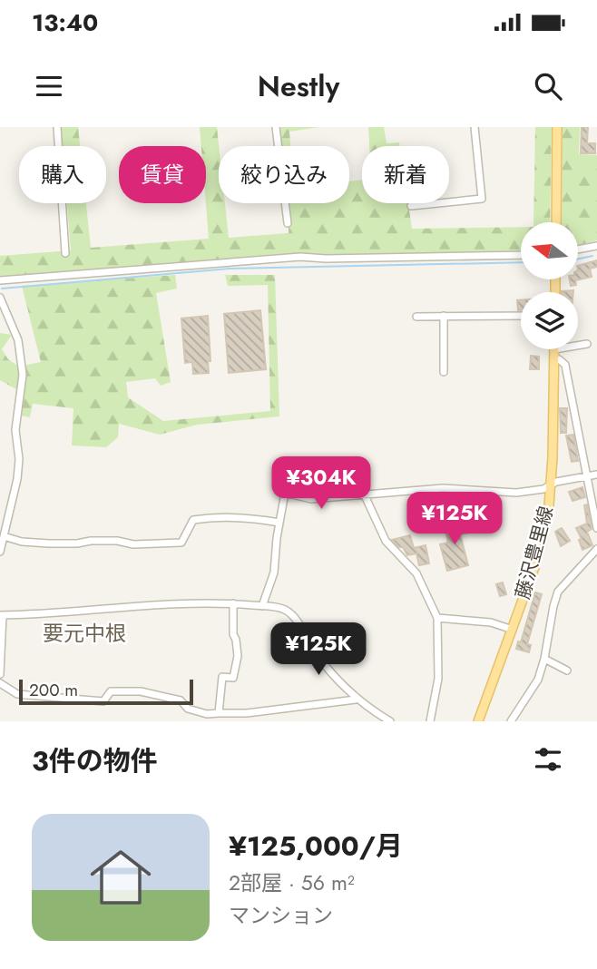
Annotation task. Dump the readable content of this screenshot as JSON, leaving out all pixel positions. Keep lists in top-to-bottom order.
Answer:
{
  "streets": {
    "main road": ["藤沢豊里線"]
  },
  "districts": ["要元中根"],
  "scale_bar": "200 m",
  "north": "left",
  "page": {
    "status": "13:40",
    "header": "Nestly",
    "chip": [
      "購入",
      "賃貸",
      "絞り込み",
      "新着"
    ],
    "price": ["¥304K", "¥125K", "¥125K"],
    "scale": "200 m",
    "heading": "3件の物件",
    "list": [
      {
        "name": "¥125,000/月",
        "note": "2部屋 · 56 m² · マンション"
      }
    ]
  }
}
